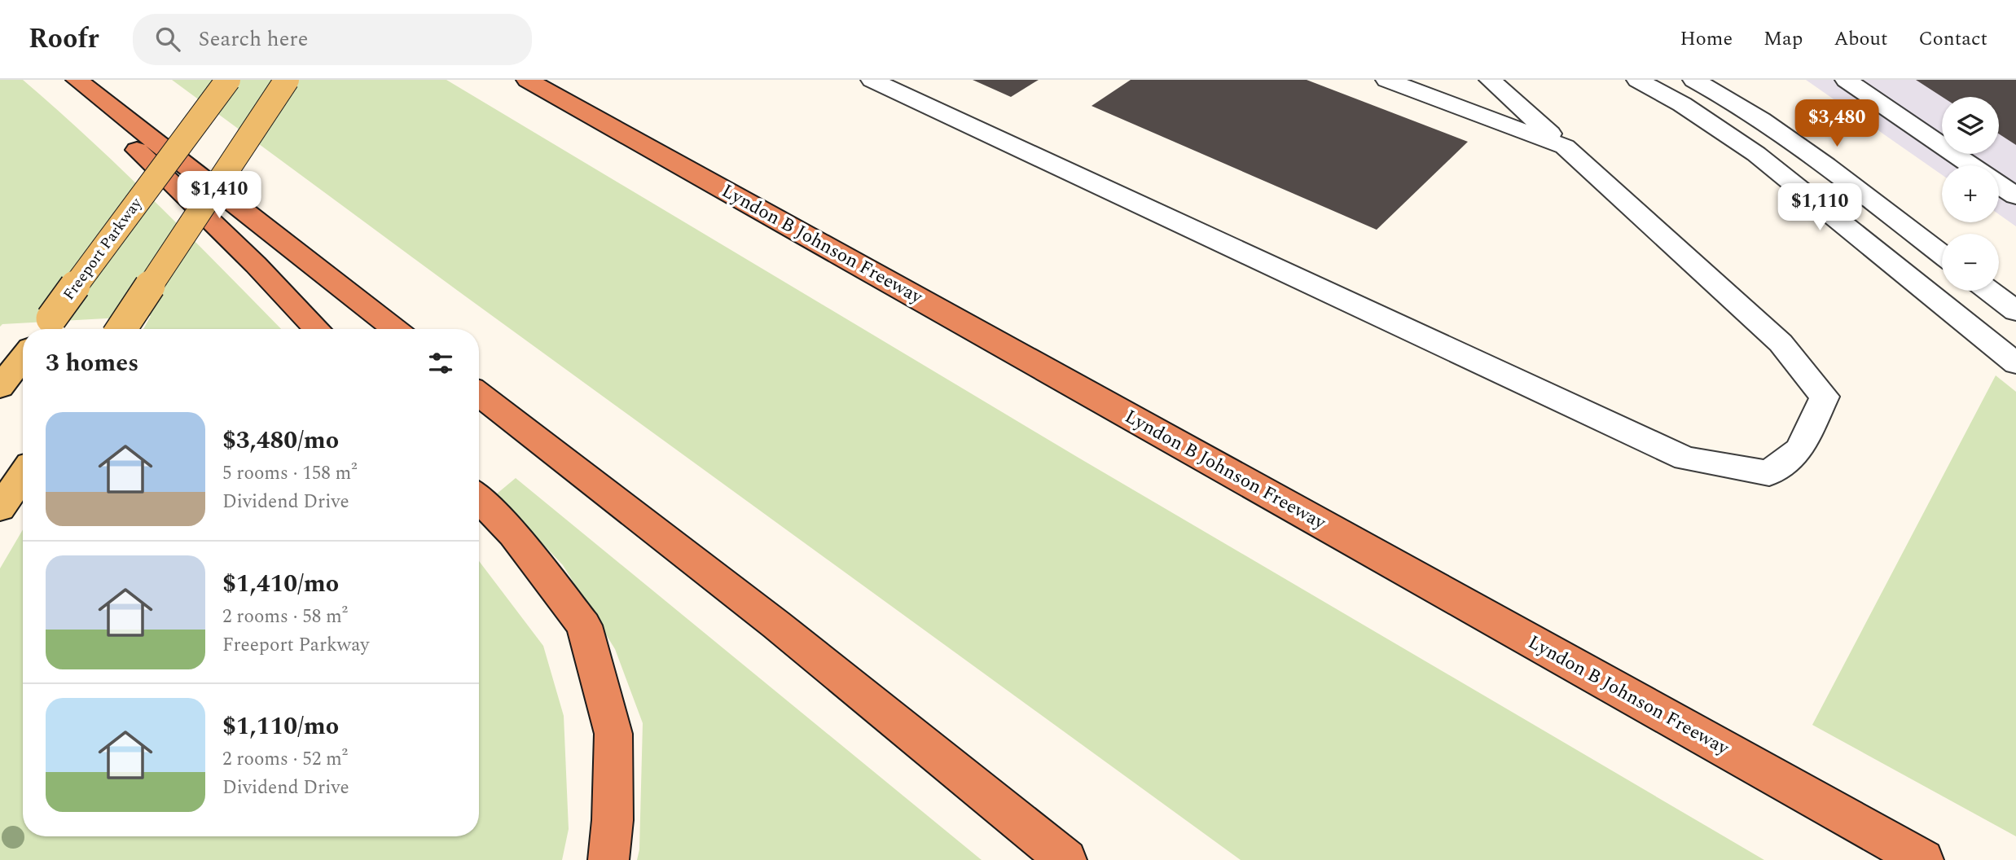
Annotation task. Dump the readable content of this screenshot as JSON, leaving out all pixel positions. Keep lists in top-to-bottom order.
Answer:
{
  "streets": {
    "highway": ["Lyndon B Johnson Freeway"],
    "main road": ["Freeport Parkway"]
  },
  "page": {
    "header": "Roofr",
    "search": "Search here",
    "nav": [
      "Home",
      "Map",
      "About",
      "Contact"
    ],
    "map_buttons": ["+", "−"],
    "price": ["$3,480", "$1,410", "$1,110"],
    "heading": "3 homes",
    "list": [
      {
        "name": "$3,480/mo",
        "note": "5 rooms · 158 m² · Dividend Drive"
      },
      {
        "name": "$1,410/mo",
        "note": "2 rooms · 58 m² · Freeport Parkway"
      },
      {
        "name": "$1,110/mo",
        "note": "2 rooms · 52 m² · Dividend Drive"
      }
    ]
  }
}
